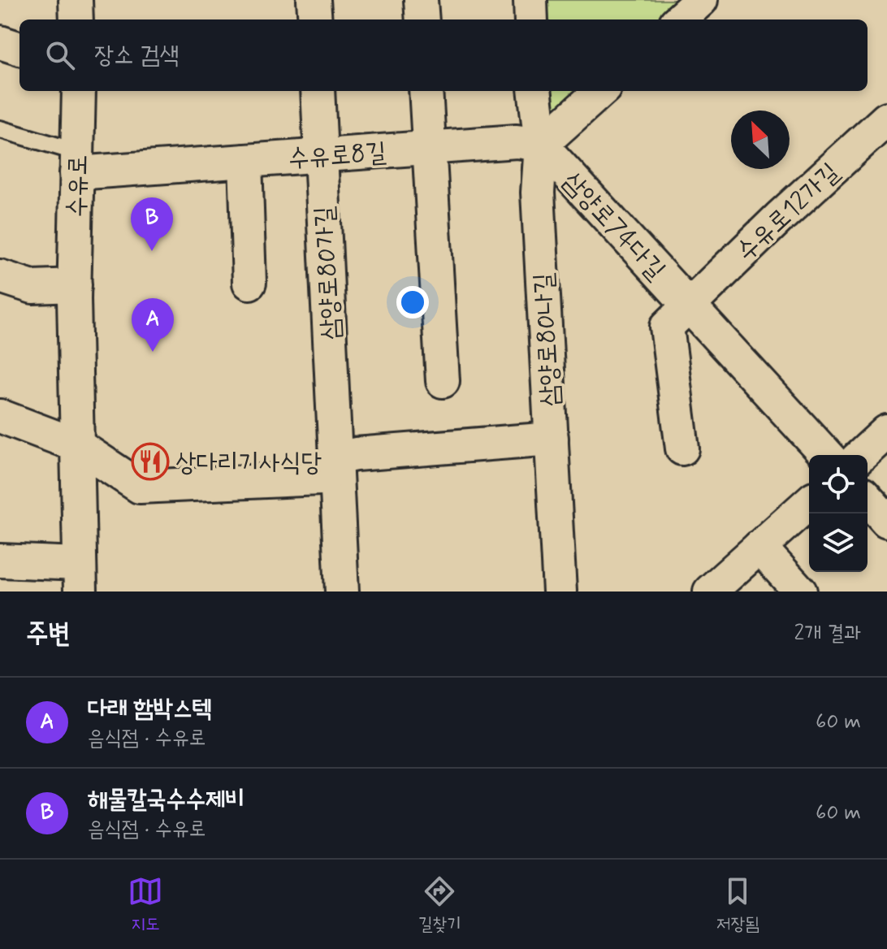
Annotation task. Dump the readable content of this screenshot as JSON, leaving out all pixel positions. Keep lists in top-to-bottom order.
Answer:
{
  "streets": {
    "street": [
      "수유로8길",
      "수유로",
      "수유로12가길",
      "삼양로74다길",
      "삼양로80가길",
      "삼양로80나길"
    ]
  },
  "crossings": [
    ["수유로8길", "수유로"],
    ["수유로8길", "삼양로74다길"],
    ["수유로8길", "삼양로80가길"],
    ["수유로8길", "삼양로80나길"],
    ["수유로12가길", "삼양로74다길"],
    ["삼양로74다길", "삼양로80나길"]
  ],
  "places": {
    "restaurant": ["상다리기사식당"]
  },
  "north": "top left",
  "page": {
    "search": "장소 검색",
    "pins": ["B", "A"],
    "heading": ["주변", "2개 결과"],
    "list": [
      {
        "mark": "A",
        "name": "다래 함박스텍",
        "note": "음식점 · 수유로",
        "value": "60 m"
      },
      {
        "mark": "B",
        "name": "해물칼국수수제비",
        "note": "음식점 · 수유로",
        "value": "60 m"
      }
    ],
    "nav": ["지도", "길찾기", "저장됨"]
  }
}
